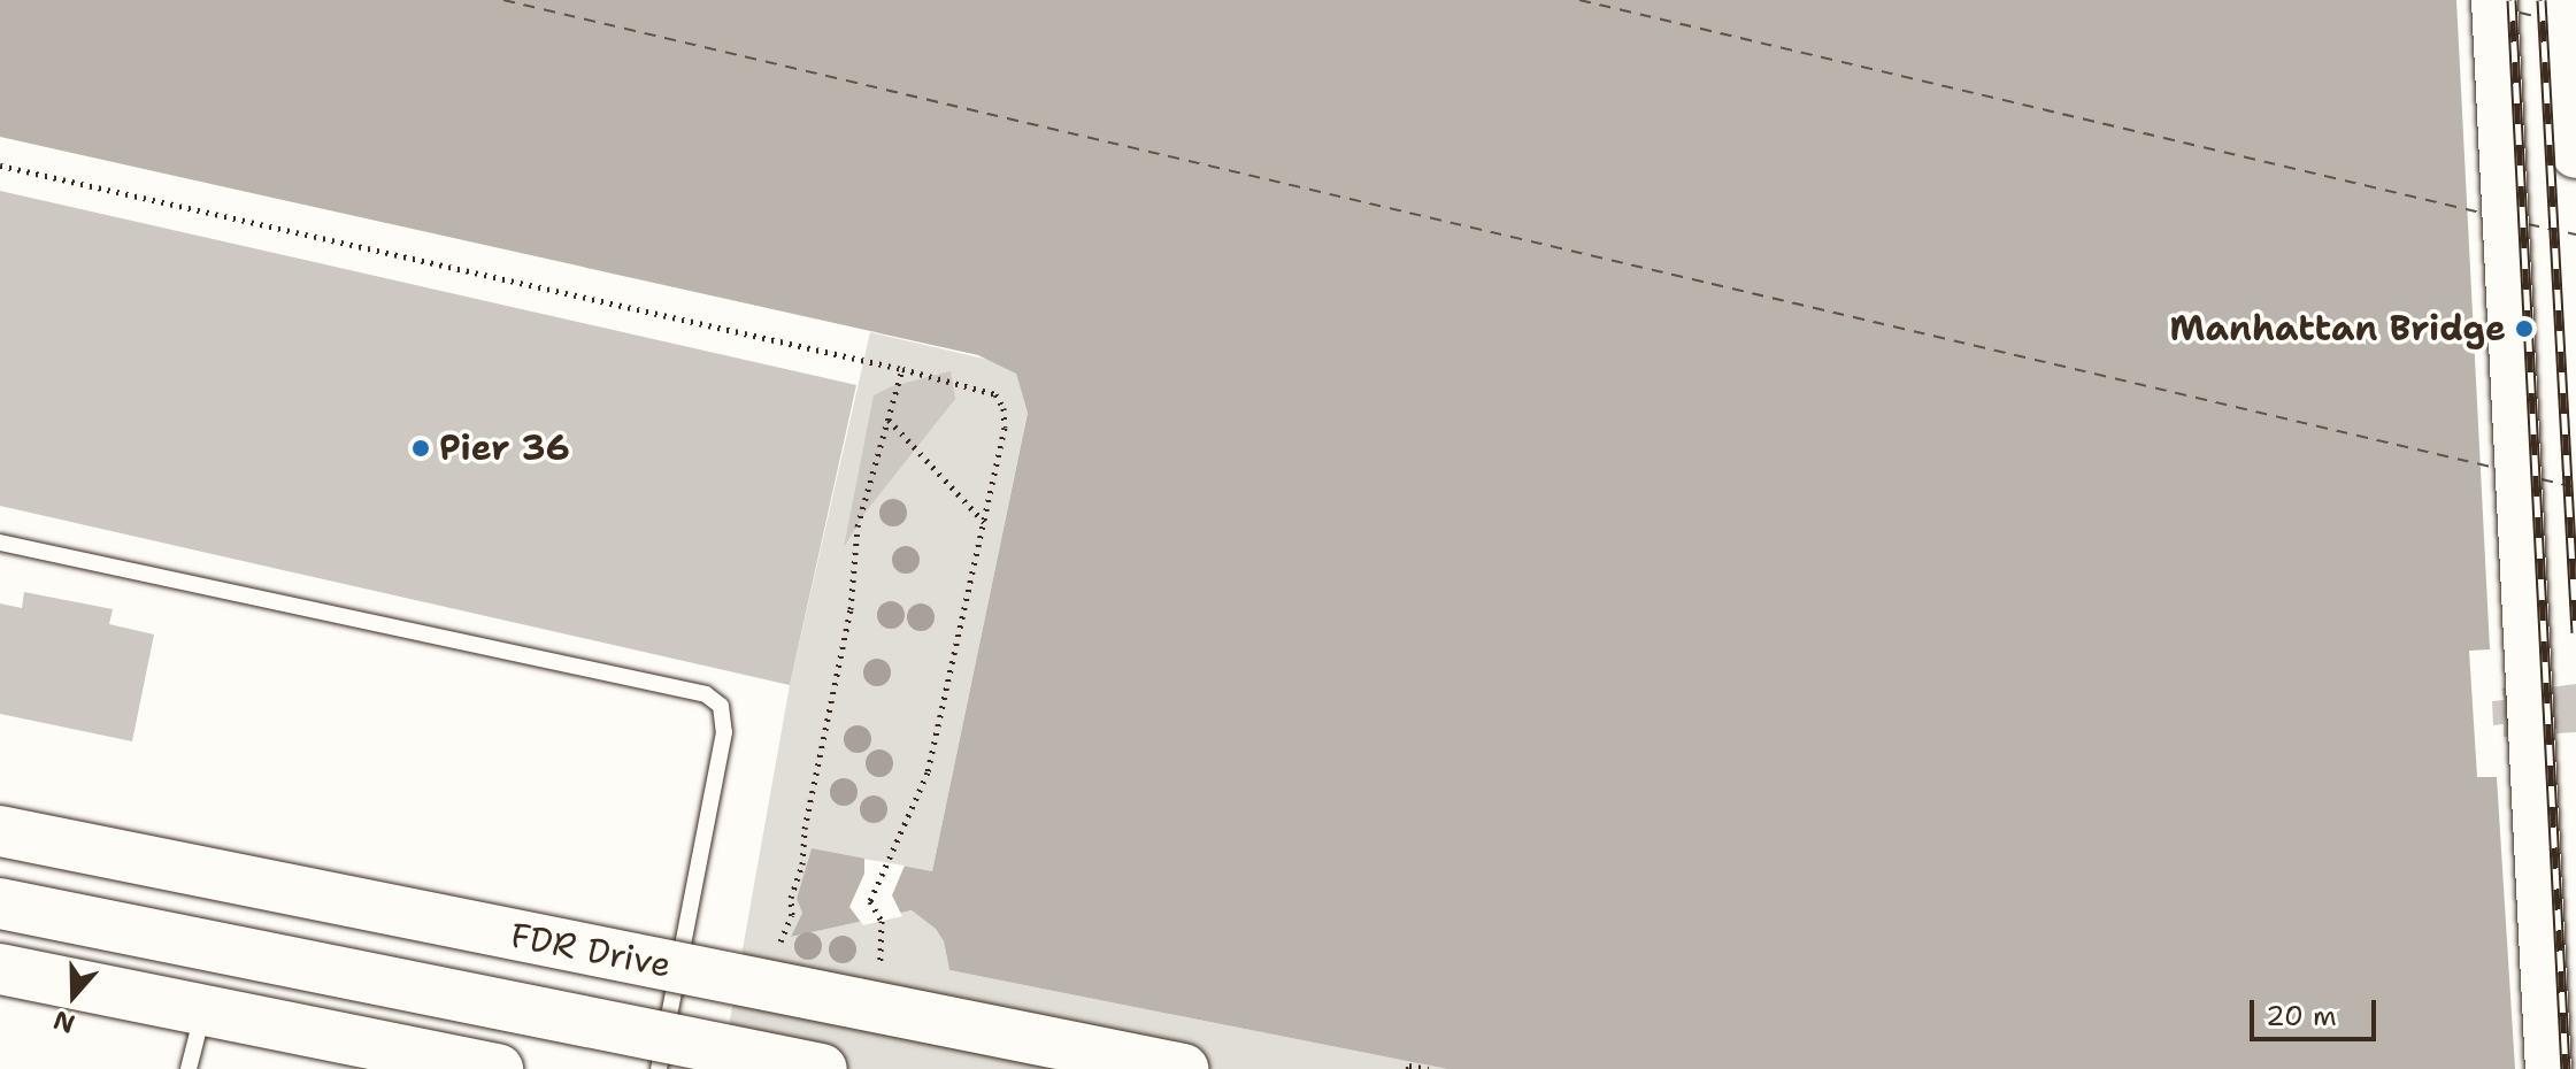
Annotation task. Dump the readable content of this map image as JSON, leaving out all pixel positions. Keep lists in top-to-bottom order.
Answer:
{
  "streets": {
    "main road": ["FDR Drive"]
  },
  "places": ["Manhattan Bridge", "Pier 36"],
  "scale_bar": "20 m",
  "north": "bottom"
}
